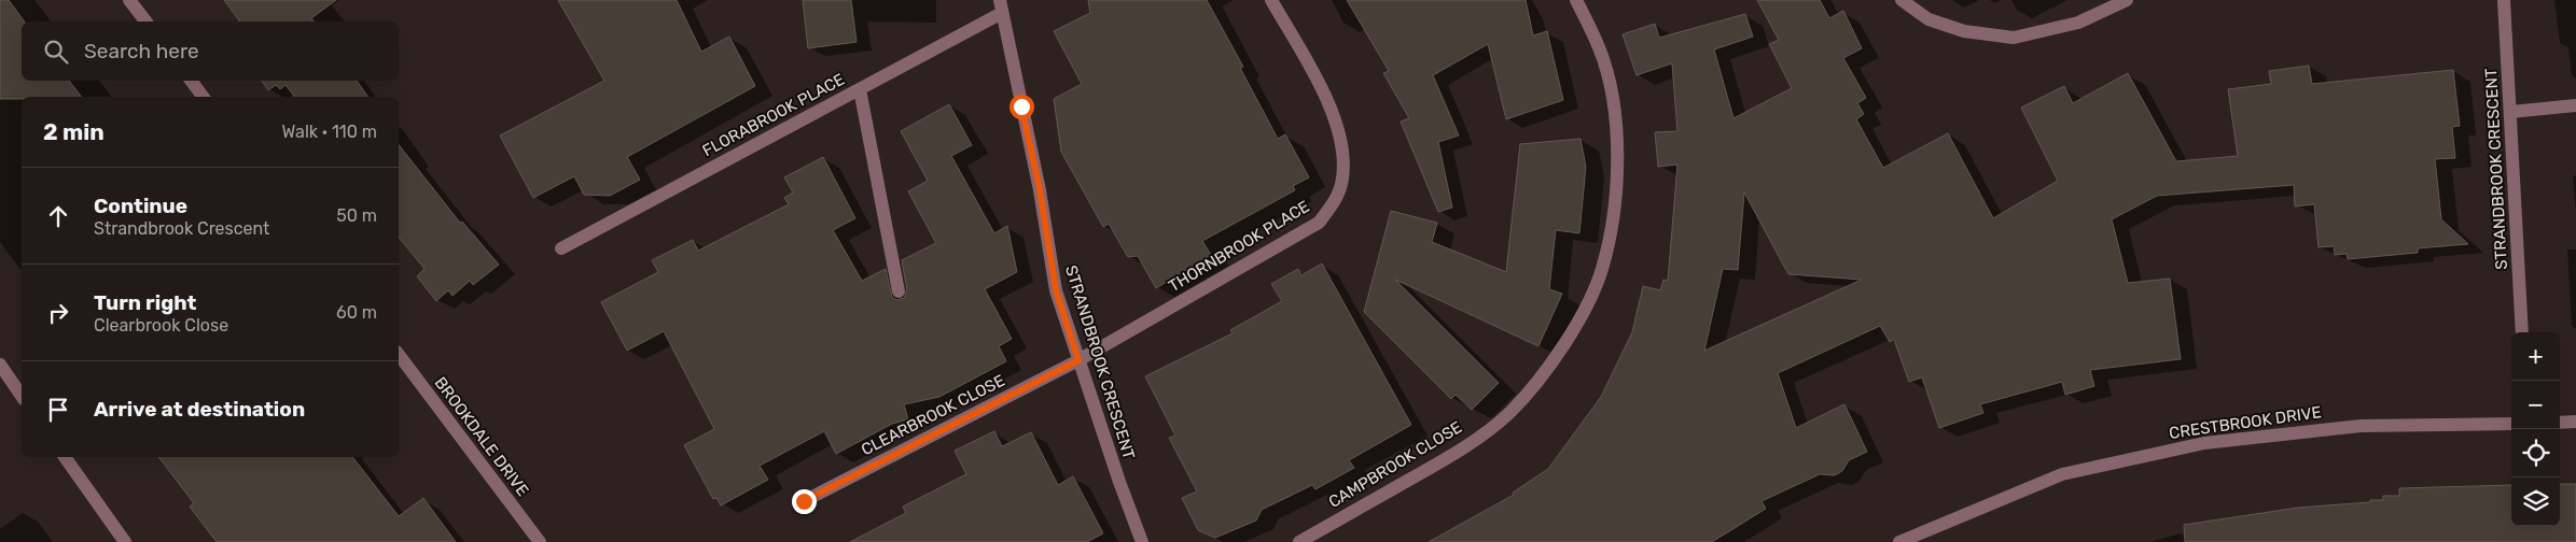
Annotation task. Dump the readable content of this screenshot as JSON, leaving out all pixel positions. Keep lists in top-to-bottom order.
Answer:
{
  "streets": {
    "street": [
      "FLORABROOK PLACE",
      "STRANDBROOK CRESCENT",
      "THORNBROOK PLACE",
      "CLEARBROOK CLOSE",
      "CRESTBROOK DRIVE",
      "BROOKDALE DRIVE",
      "CAMPBROOK CLOSE"
    ]
  },
  "crossings": [
    ["FLORABROOK PLACE", "STRANDBROOK CRESCENT"],
    ["STRANDBROOK CRESCENT", "THORNBROOK PLACE"],
    ["STRANDBROOK CRESCENT", "CLEARBROOK CLOSE"],
    ["THORNBROOK PLACE", "CLEARBROOK CLOSE"]
  ],
  "page": {
    "search": "Search here",
    "heading": ["2 min", "Walk · 110 m"],
    "list": [
      ["Continue", "Strandbrook Crescent", "50 m"],
      ["Turn right", "Clearbrook Close", "60 m"],
      "Arrive at destination"
    ],
    "map_buttons": ["+", "−"]
  }
}
